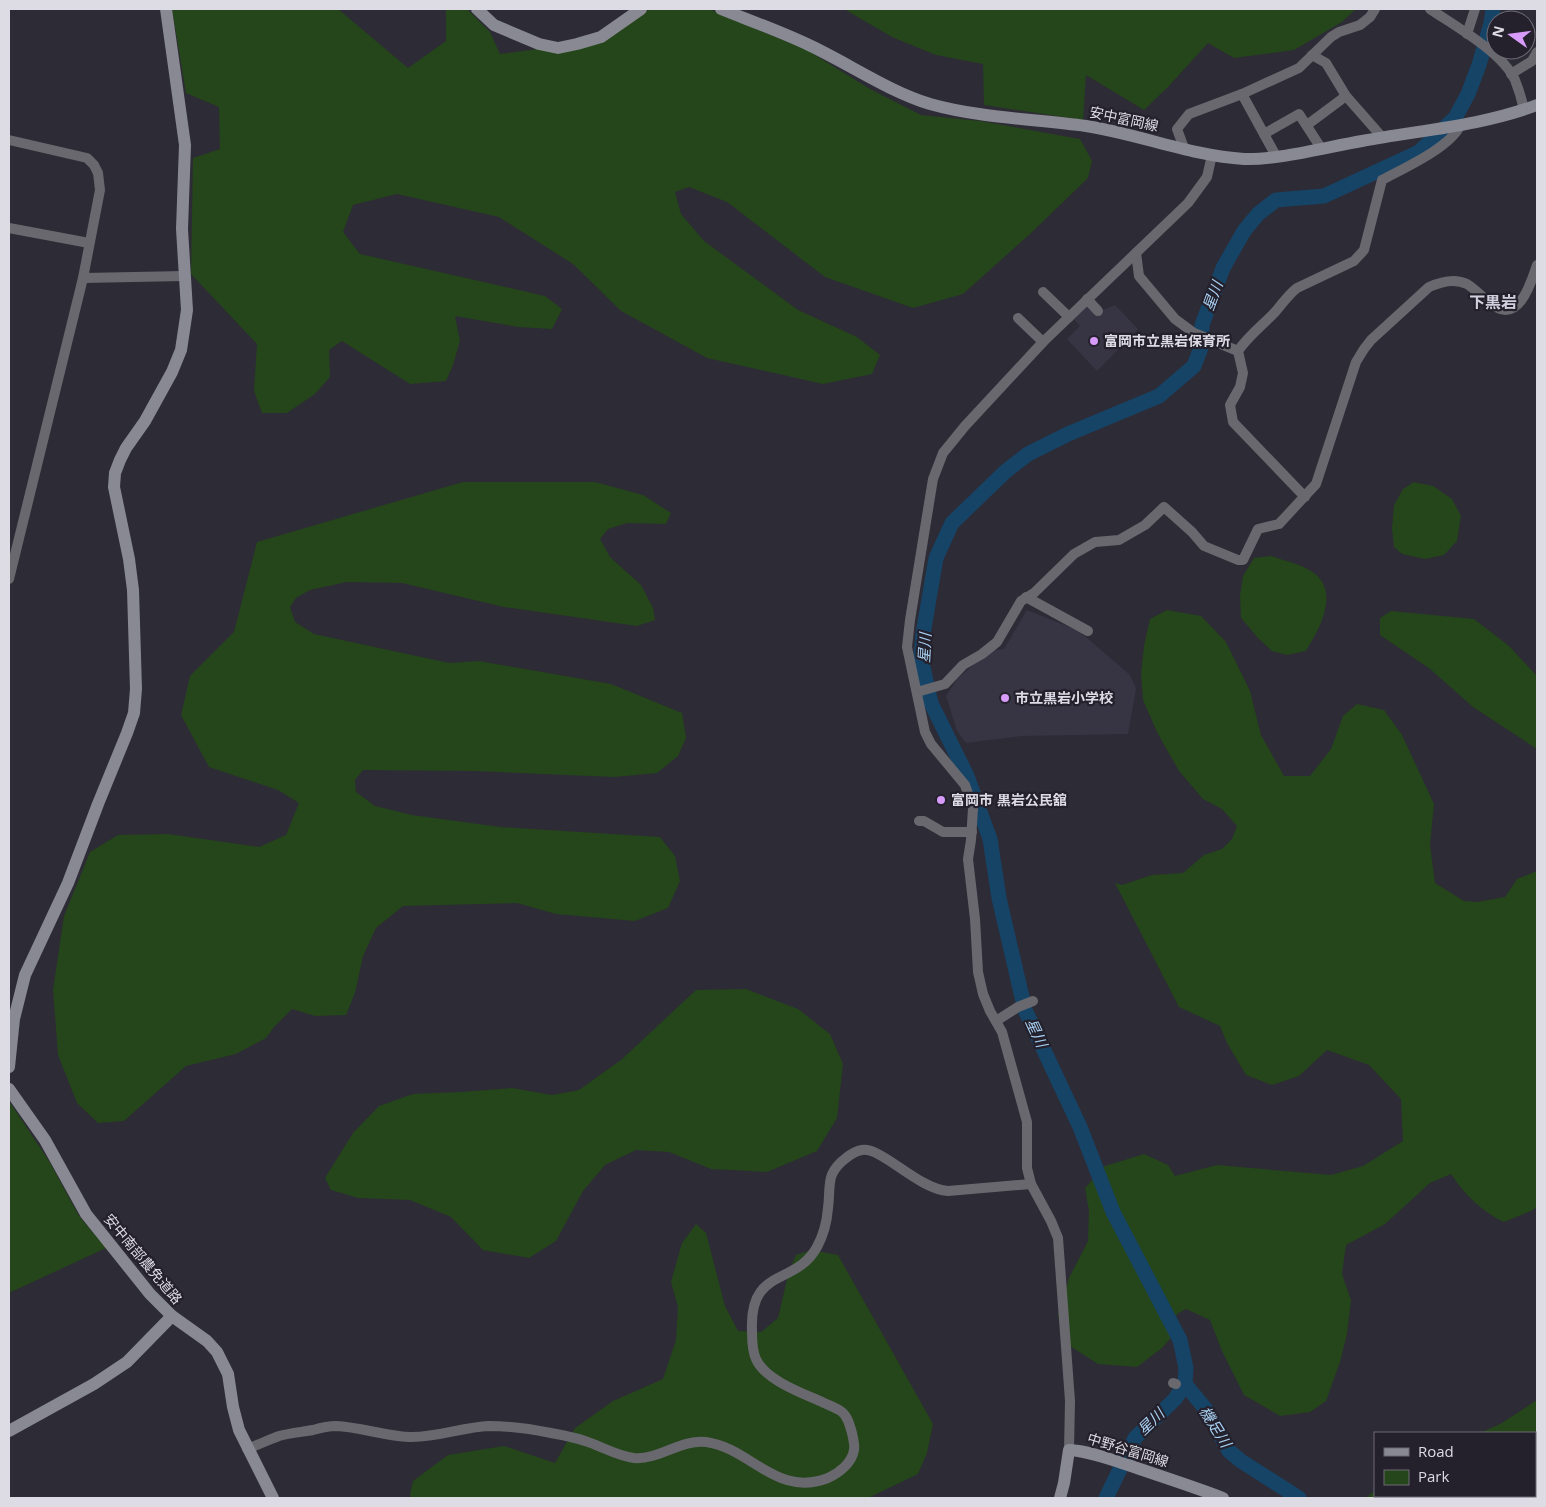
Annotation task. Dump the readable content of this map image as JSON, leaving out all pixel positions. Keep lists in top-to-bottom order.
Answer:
{
  "streets": {
    "street": ["安中富岡線", "安中南部農免道路", "中野谷富岡線"]
  },
  "districts": ["下黒岩"],
  "water": ["星川", "機足川"],
  "places": ["富岡市立黒岩保育所", "市立黒岩小学校", "富岡市 黒岩公民舘"],
  "legend": ["Road", "Park"],
  "north": "left"
}
